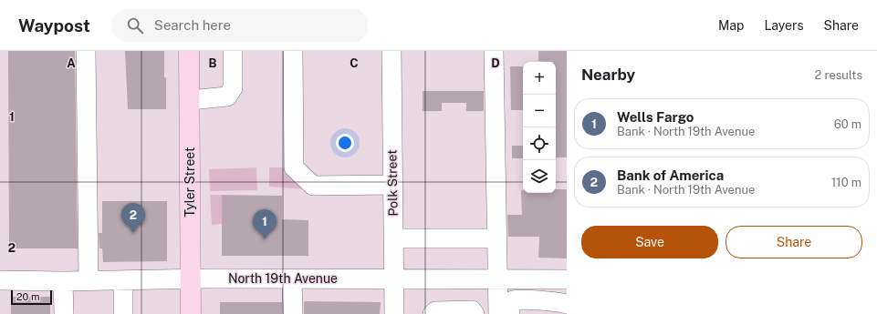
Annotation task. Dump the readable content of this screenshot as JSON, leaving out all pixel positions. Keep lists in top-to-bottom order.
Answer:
{
  "streets": {
    "main road": ["Tyler Street"],
    "street": ["Polk Street", "North 19th Avenue"]
  },
  "crossings": [
    ["Tyler Street", "North 19th Avenue"],
    ["Polk Street", "North 19th Avenue"]
  ],
  "scale_bar": "20 m",
  "page": {
    "header": "Waypost",
    "search": "Search here",
    "nav": ["Map", "Layers", "Share"],
    "heading": ["Nearby", "2 results"],
    "map_buttons": ["+", "−"],
    "list": [
      {
        "mark": "1",
        "name": "Wells Fargo",
        "note": "Bank · North 19th Avenue",
        "value": "60 m"
      },
      {
        "mark": "2",
        "name": "Bank of America",
        "note": "Bank · North 19th Avenue",
        "value": "110 m"
      }
    ],
    "pins": ["2", "1"],
    "buttons": ["Save", "Share"],
    "scale": "20 m"
  },
  "grid": {
    "columns": [
      "A",
      "B",
      "C",
      "D"
    ],
    "rows": ["1", "2"]
  }
}
